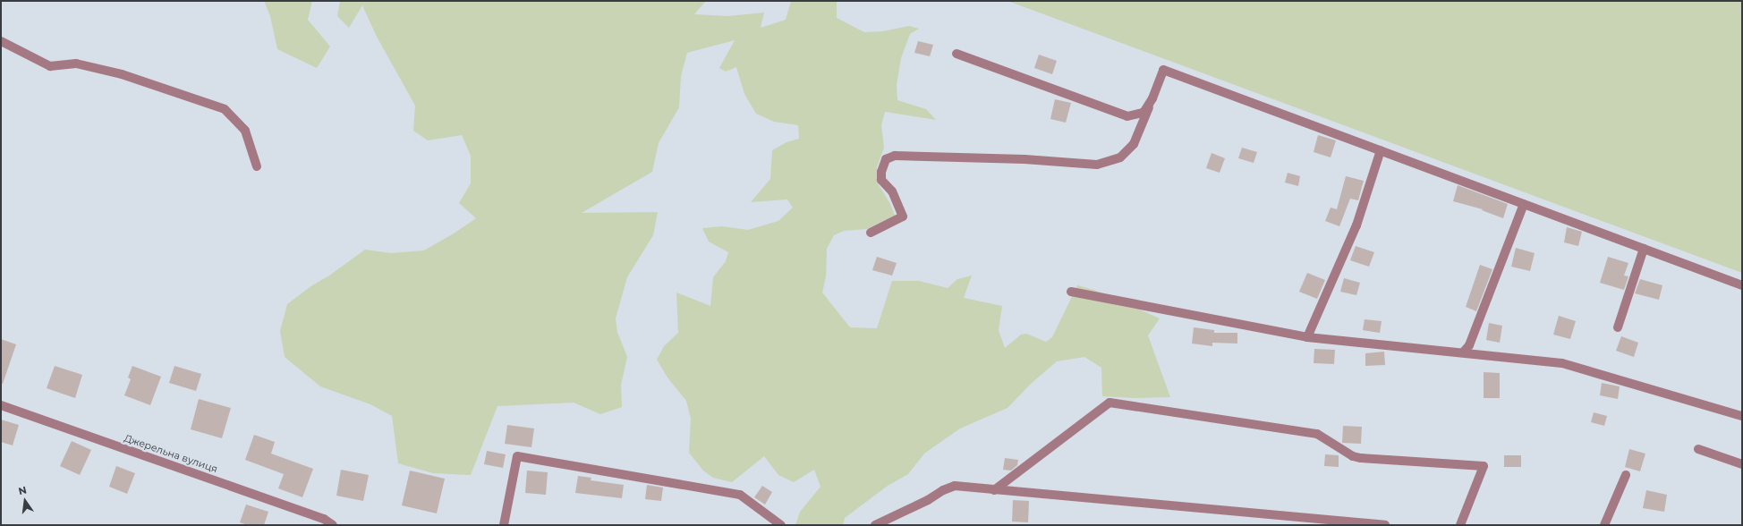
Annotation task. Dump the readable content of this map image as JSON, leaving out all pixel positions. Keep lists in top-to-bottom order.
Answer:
{
  "streets": {
    "street": ["Джерельна вулиця"]
  },
  "north": "top"
}
